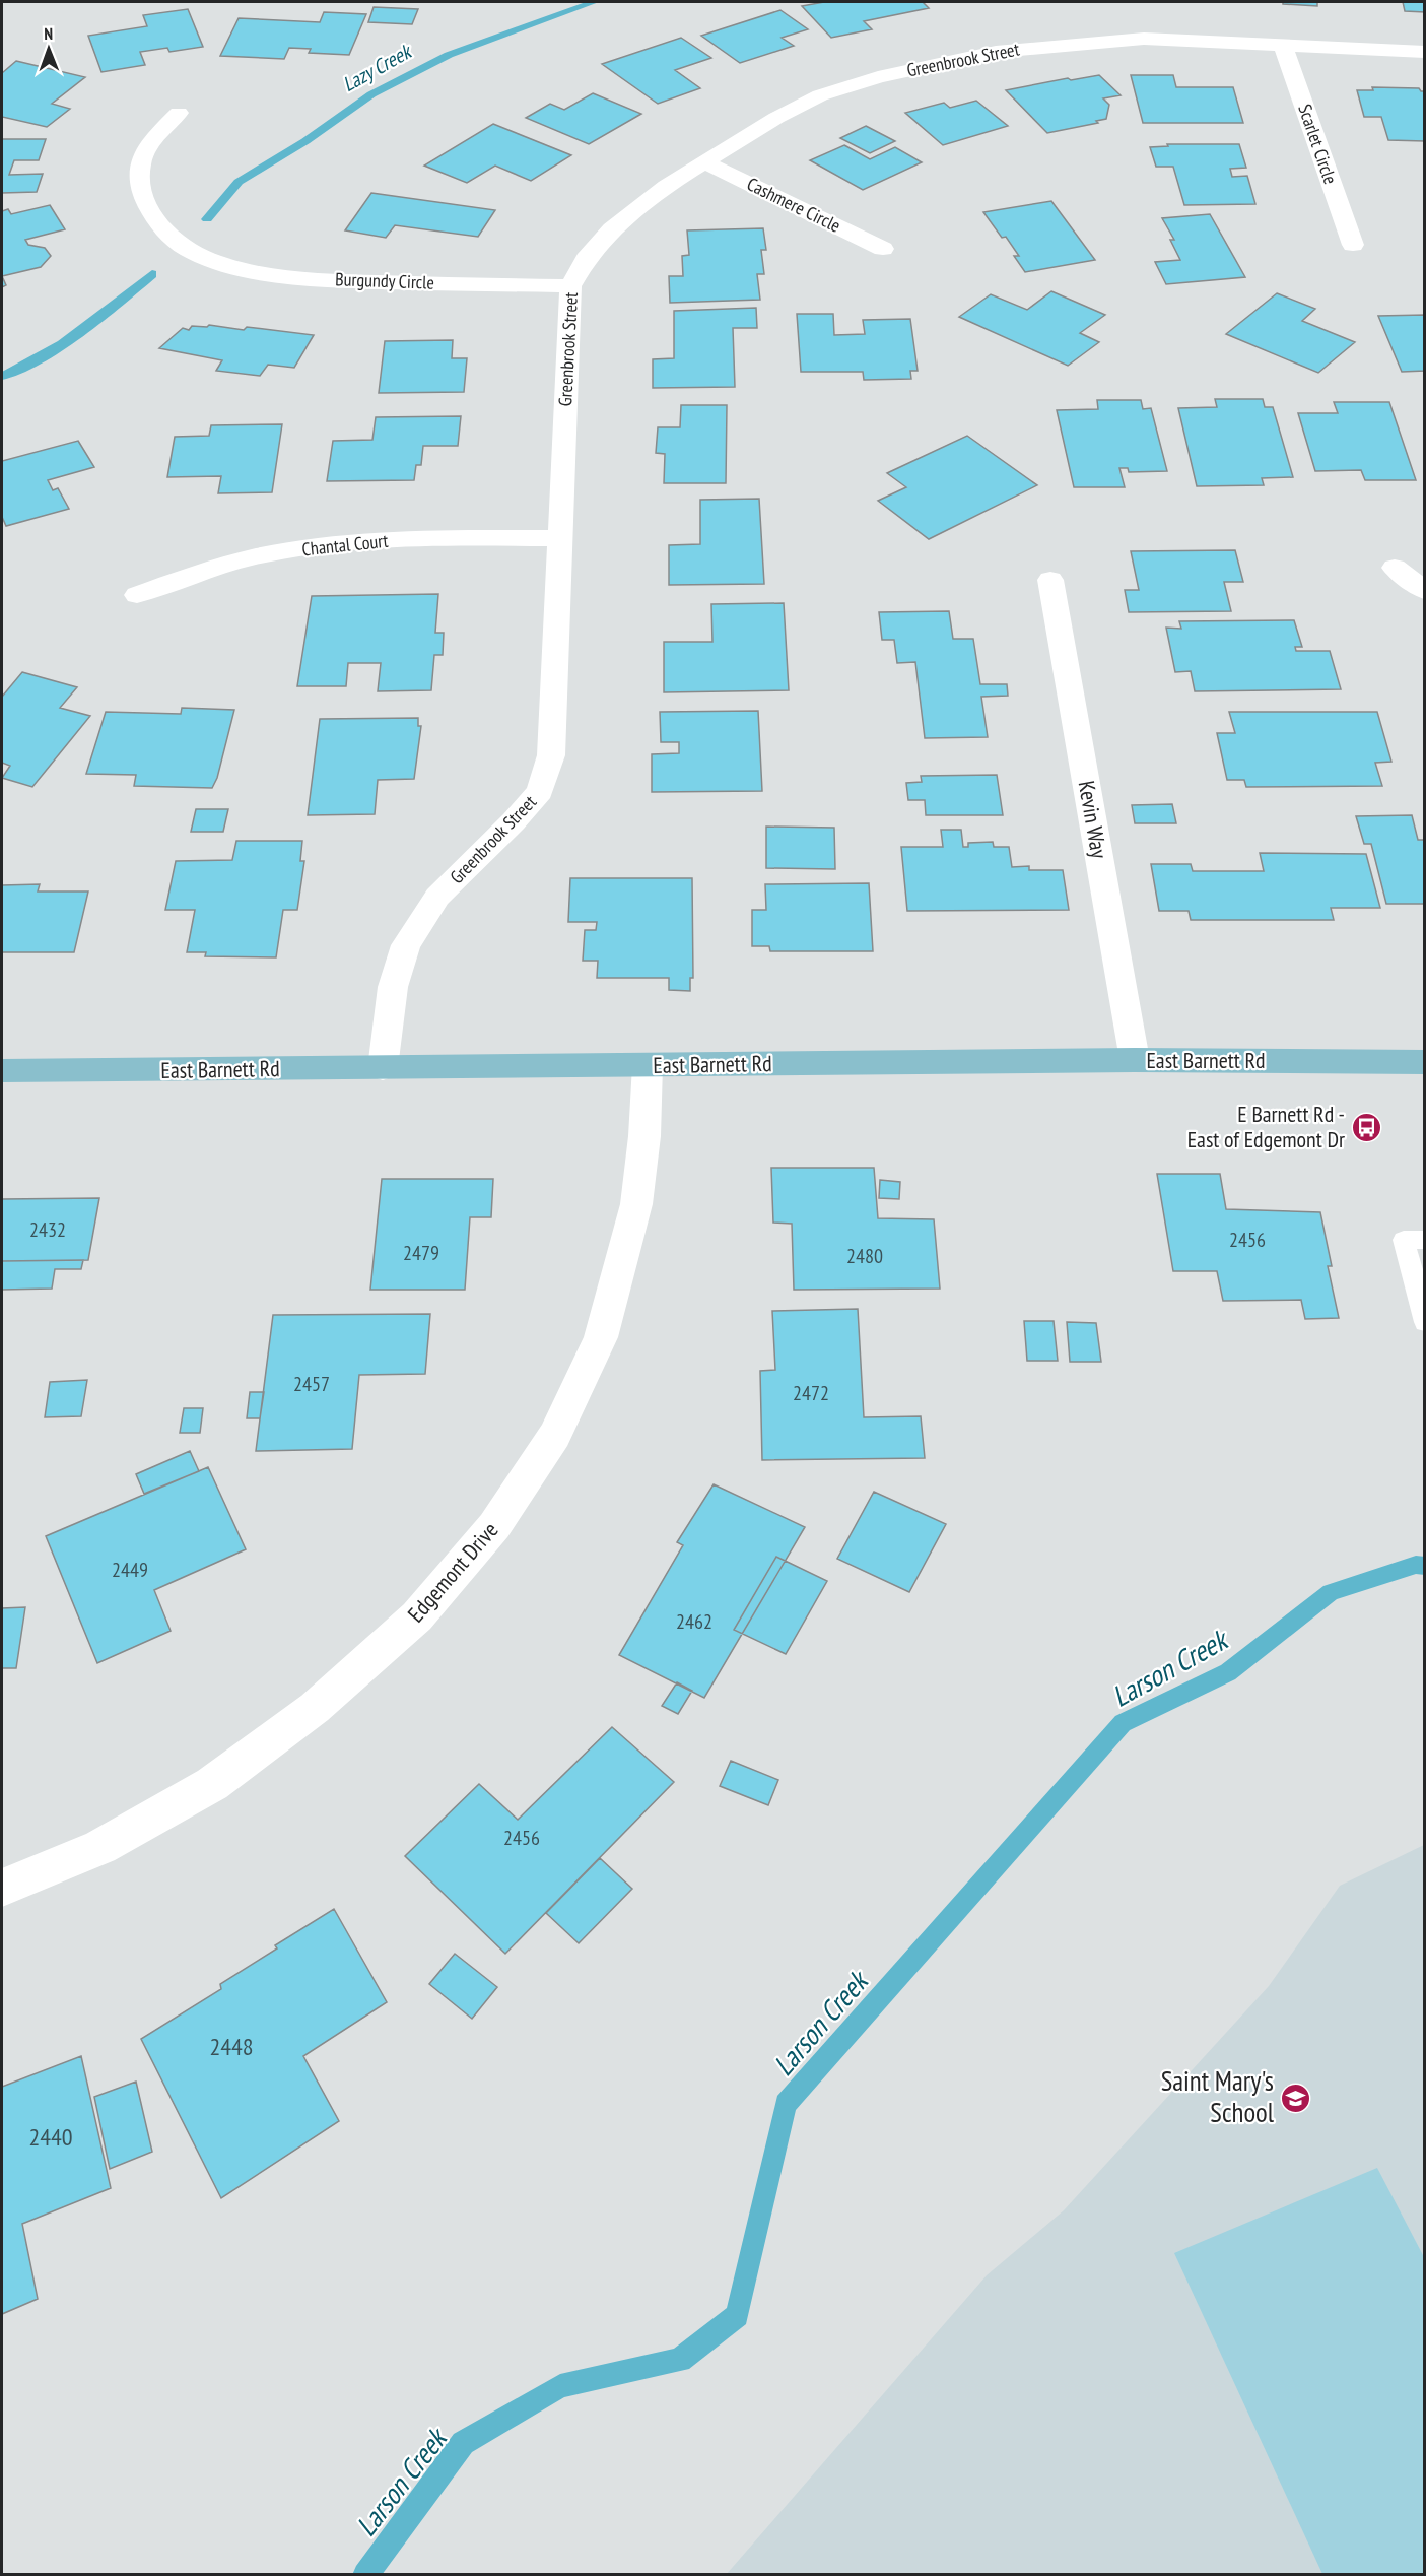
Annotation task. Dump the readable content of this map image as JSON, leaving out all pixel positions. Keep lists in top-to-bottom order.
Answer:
{
  "streets": {
    "main road": ["East Barnett Rd"],
    "street": [
      "Greenbrook Street",
      "Scarlet Circle",
      "Cashmere Circle",
      "Burgundy Circle",
      "Chantal Court",
      "Kevin Way",
      "Edgemont Drive"
    ]
  },
  "crossings": [
    ["Greenbrook Street", "Scarlet Circle"],
    ["Greenbrook Street", "Cashmere Circle"],
    ["Greenbrook Street", "Burgundy Circle"],
    ["Greenbrook Street", "Chantal Court"],
    ["Greenbrook Street", "East Barnett Rd"],
    ["Kevin Way", "East Barnett Rd"],
    ["East Barnett Rd", "Edgemont Drive"]
  ],
  "water": ["Lazy Creek", "Larson Creek"],
  "places": {
    "bus stop": ["E Barnett Rd - East of Edgemont Dr"],
    "school or university": ["Saint Mary's School"]
  },
  "house_numbers": [
    "2432",
    "2456",
    "2479",
    "2480",
    "2457",
    "2472",
    "2449",
    "2462",
    "2456",
    "2448",
    "2440"
  ],
  "north": "top"
}
